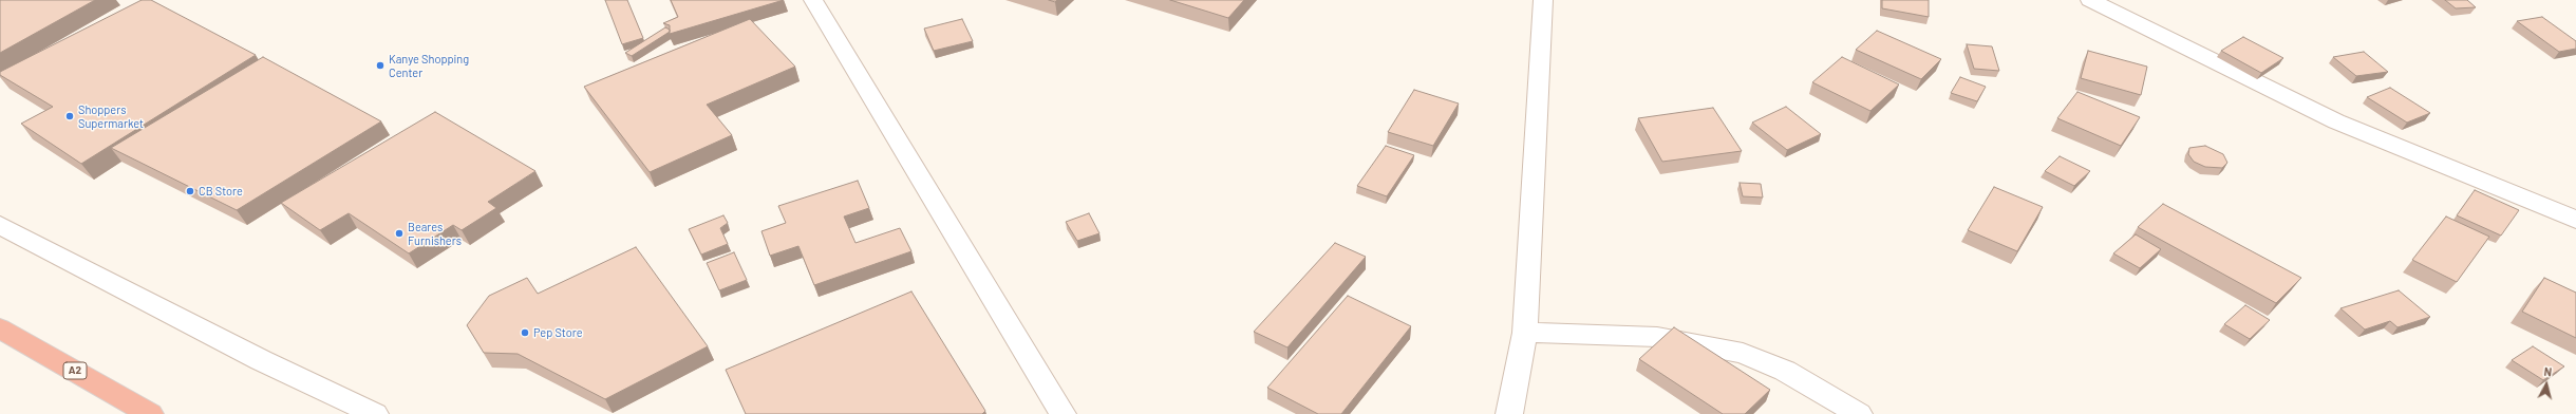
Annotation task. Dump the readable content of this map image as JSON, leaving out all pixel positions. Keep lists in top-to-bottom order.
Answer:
{
  "streets": {
    "highway": ["A2"]
  },
  "places": [
    "Kanye Shopping Center",
    "Shoppers Supermarket",
    "CB Store",
    "Beares Furnishers",
    "Pep Store"
  ],
  "north": "top"
}
